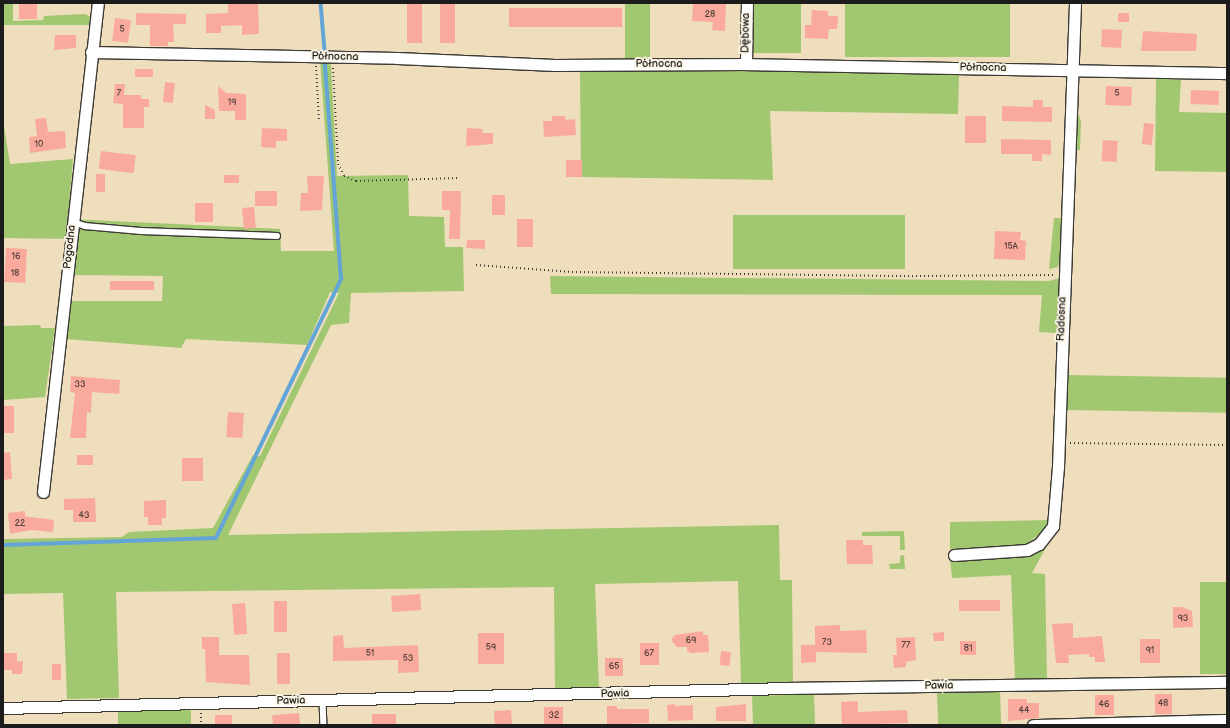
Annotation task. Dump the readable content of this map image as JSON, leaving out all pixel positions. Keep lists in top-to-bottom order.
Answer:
{
  "streets": {
    "street": [
      "Dębowa",
      "Północna",
      "Pogodna",
      "Radosna",
      "Pawia"
    ]
  },
  "crossings": [
    ["Dębowa", "Północna"],
    ["Północna", "Pogodna"],
    ["Północna", "Radosna"]
  ],
  "house_numbers": [
    "28",
    "5",
    "7",
    "5",
    "19",
    "10",
    "15A",
    "16",
    "18",
    "33",
    "43",
    "22",
    "93",
    "69",
    "73",
    "77",
    "59",
    "81",
    "91",
    "51",
    "67",
    "53",
    "65",
    "48",
    "46",
    "44",
    "32"
  ]
}
